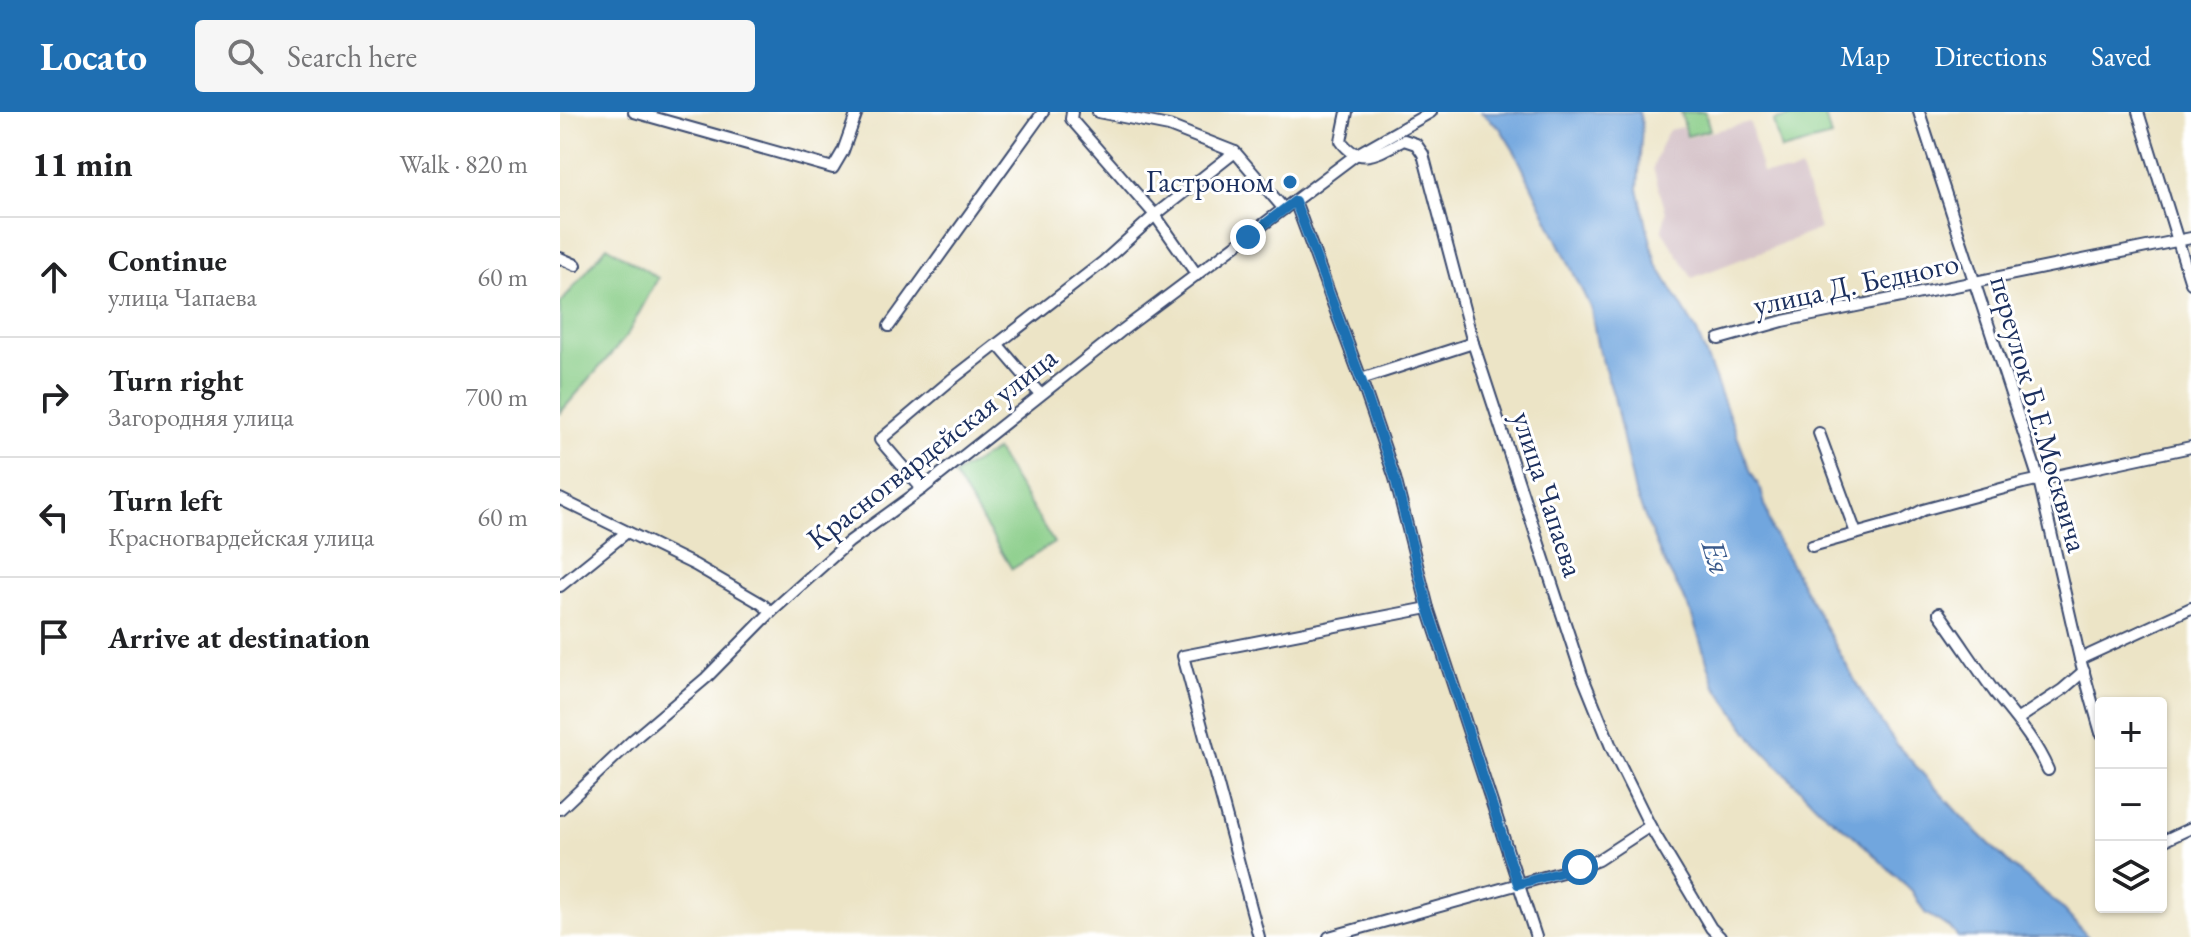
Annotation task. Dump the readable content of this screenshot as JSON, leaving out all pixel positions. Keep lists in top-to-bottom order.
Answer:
{
  "streets": {
    "street": [
      "улица Д. Бедного",
      "переулок Б.Е.Москвича",
      "Красногвардейская улица",
      "улица Чапаева"
    ]
  },
  "crossings": [
    ["улица Д. Бедного", "переулок Б.Е.Москвича"],
    ["Красногвардейская улица", "улица Чапаева"]
  ],
  "water": ["Ея"],
  "places": ["Гастроном"],
  "page": {
    "header": "Locato",
    "search": "Search here",
    "nav": ["Map", "Directions", "Saved"],
    "heading": ["11 min", "Walk · 820 m"],
    "list": [
      ["Continue", "улица Чапаева", "60 m"],
      ["Turn right", "Загородняя улица", "700 m"],
      ["Turn left", "Красногвардейская улица", "60 m"],
      "Arrive at destination"
    ],
    "map_buttons": ["+", "−"]
  }
}
